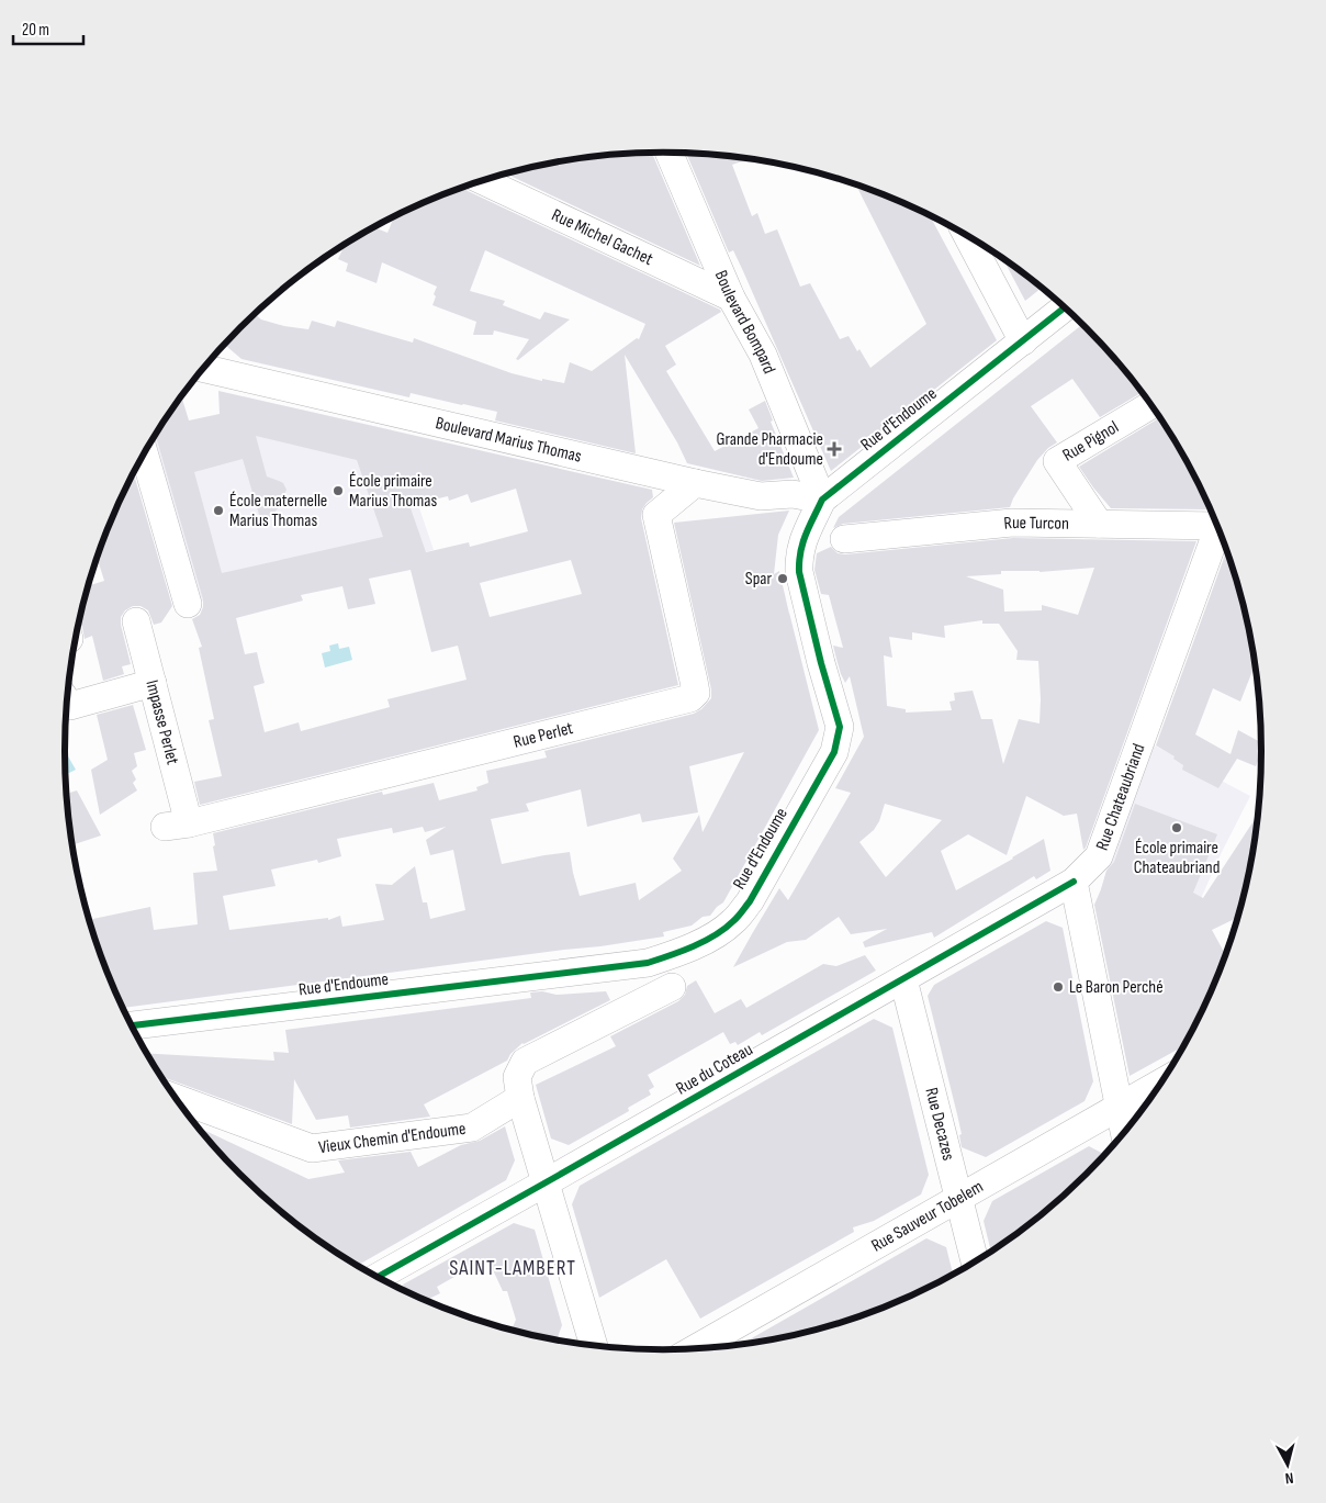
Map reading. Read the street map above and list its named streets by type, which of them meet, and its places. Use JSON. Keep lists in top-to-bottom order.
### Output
{
  "streets": {
    "street": [
      "Rue Michel Gachet",
      "Boulevard Bompard",
      "Rue d'Endoume",
      "Boulevard Marius Thomas",
      "Rue Pignol",
      "Rue Turcon",
      "Impasse Perlet",
      "Rue Perlet",
      "Rue Chateaubriand",
      "Rue du Coteau",
      "Rue Decazes",
      "Vieux Chemin d'Endoume",
      "Rue Sauveur Tobelem"
    ]
  },
  "crossings": [
    ["Rue Michel Gachet", "Boulevard Bompard"],
    ["Boulevard Bompard", "Rue d'Endoume"],
    ["Boulevard Bompard", "Boulevard Marius Thomas"],
    ["Rue d'Endoume", "Boulevard Marius Thomas"],
    ["Boulevard Marius Thomas", "Rue Perlet"],
    ["Rue Pignol", "Rue Turcon"],
    ["Impasse Perlet", "Rue Perlet"],
    ["Rue Chateaubriand", "Rue du Coteau"],
    ["Rue du Coteau", "Rue Decazes"],
    ["Rue Decazes", "Rue Sauveur Tobelem"]
  ],
  "districts": ["SAINT-LAMBERT"],
  "places": {
    "health": ["Grande Pharmacie d'Endoume"],
    "other": [
      "École primaire Marius Thomas",
      "École maternelle Marius Thomas",
      "Spar",
      "École primaire Chateaubriand",
      "Le Baron Perché"
    ]
  },
  "scale_bar": "20 m",
  "north": "bottom"
}
